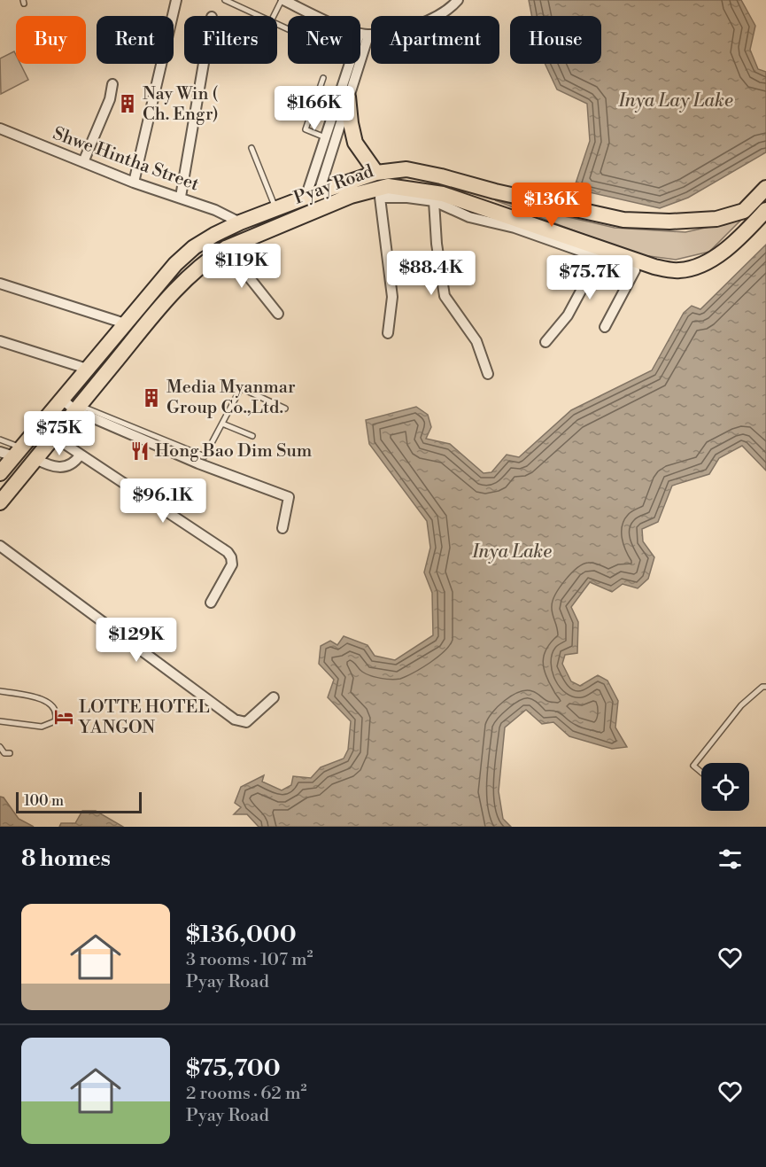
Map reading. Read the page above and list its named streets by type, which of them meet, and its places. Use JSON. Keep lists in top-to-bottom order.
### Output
{
  "streets": {
    "highway": ["Pyay Road"],
    "street": ["Shwe Hintha Street"]
  },
  "crossings": [
    ["Shwe Hintha Street", "Pyay Road"]
  ],
  "water": ["Inya Lay Lake", "Inya Lake"],
  "places": {
    "building": ["Nay Win ( Ch. Engr)", "Media Myanmar Group Co.,Ltd."],
    "restaurant": ["Hong Bao Dim Sum"],
    "hotel": ["LOTTE HOTEL YANGON"]
  },
  "scale_bar": "100 m",
  "page": {
    "chip": [
      "Buy",
      "Rent",
      "Filters",
      "New",
      "Apartment",
      "House"
    ],
    "price": [
      "$166K",
      "$136K",
      "$119K",
      "$88.4K",
      "$75.7K",
      "$75K",
      "$96.1K",
      "$129K"
    ],
    "scale": "100 m",
    "heading": "8 homes",
    "list": [
      {
        "name": "$136,000",
        "note": "3 rooms · 107 m² · Pyay Road"
      },
      {
        "name": "$75,700",
        "note": "2 rooms · 62 m² · Pyay Road"
      }
    ]
  }
}
